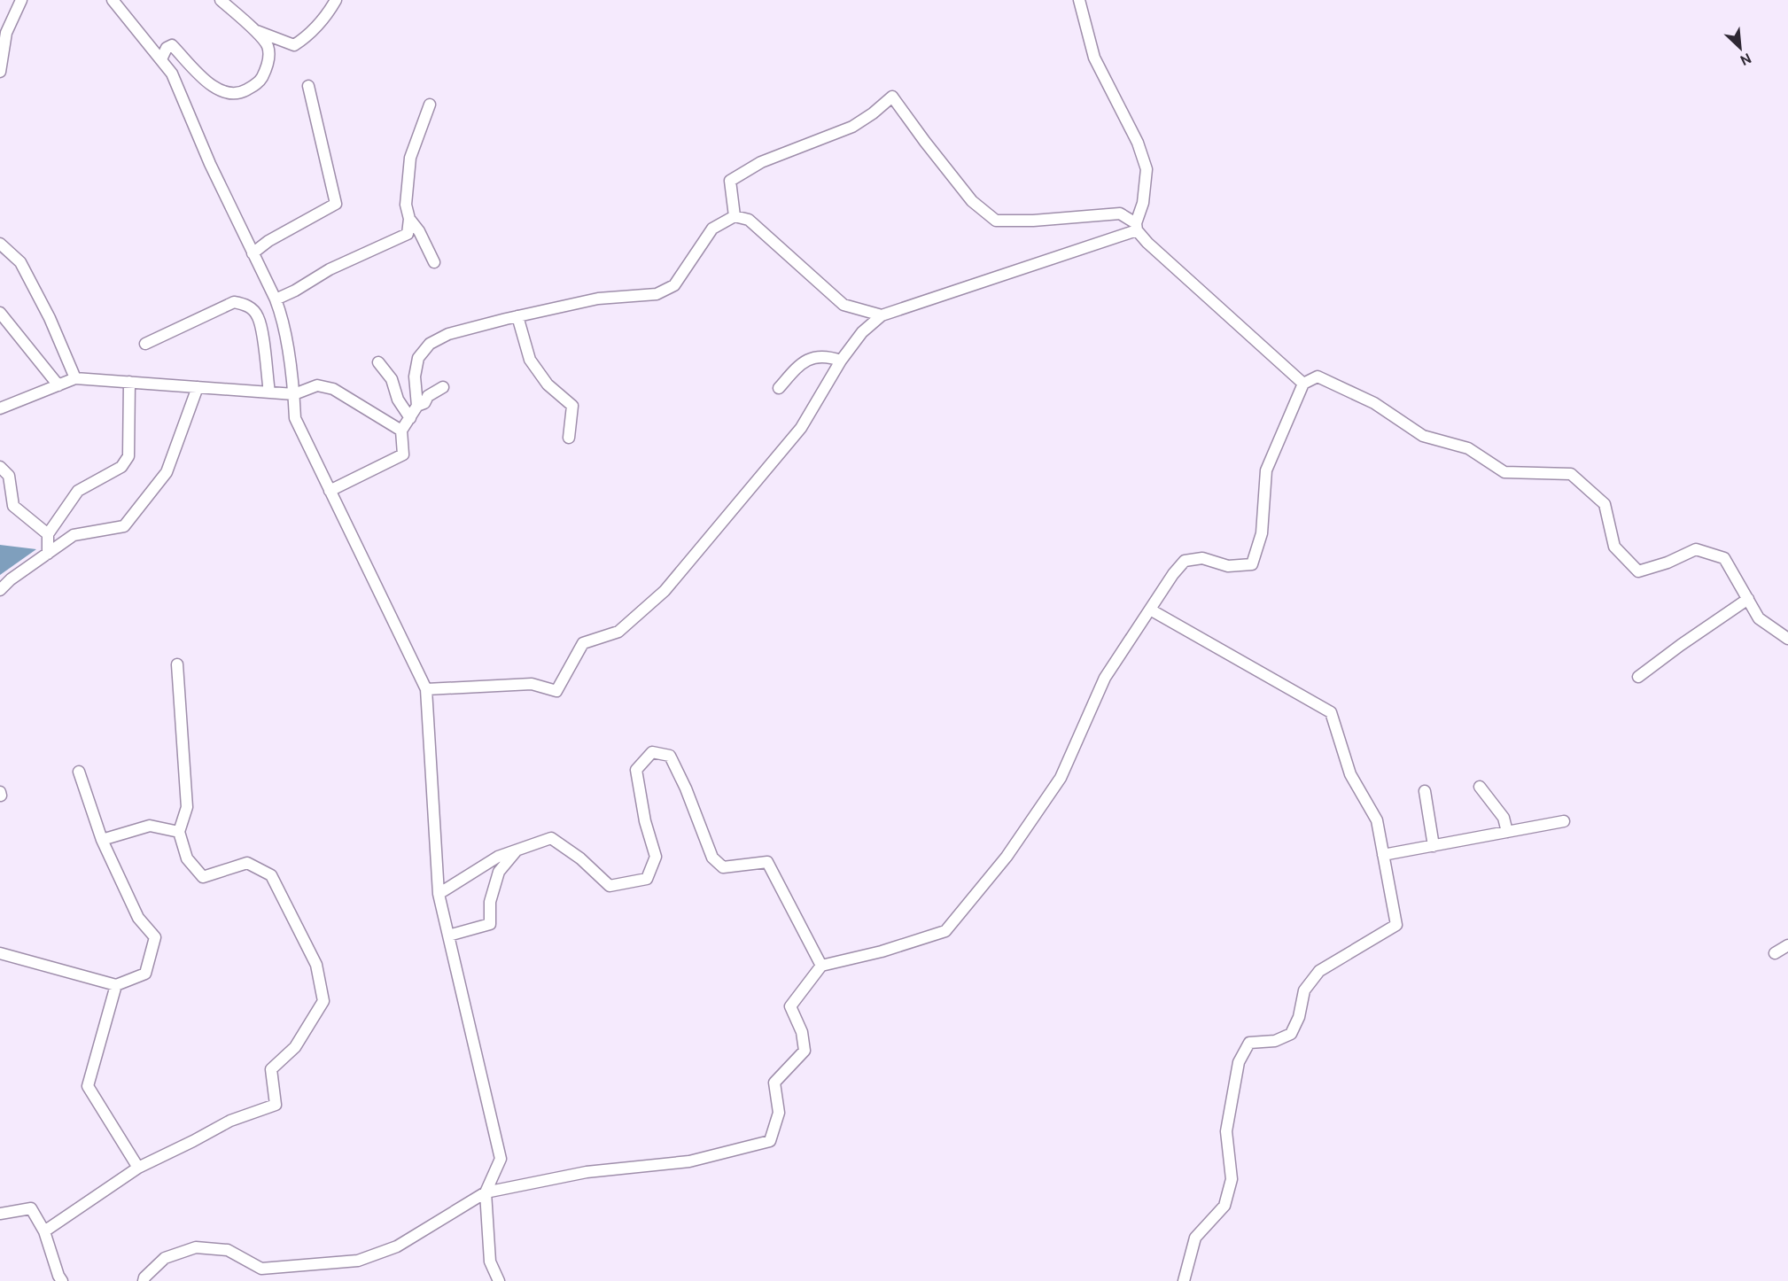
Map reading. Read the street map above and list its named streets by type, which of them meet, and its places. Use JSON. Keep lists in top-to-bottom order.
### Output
{
  "north": "bottom right"
}
